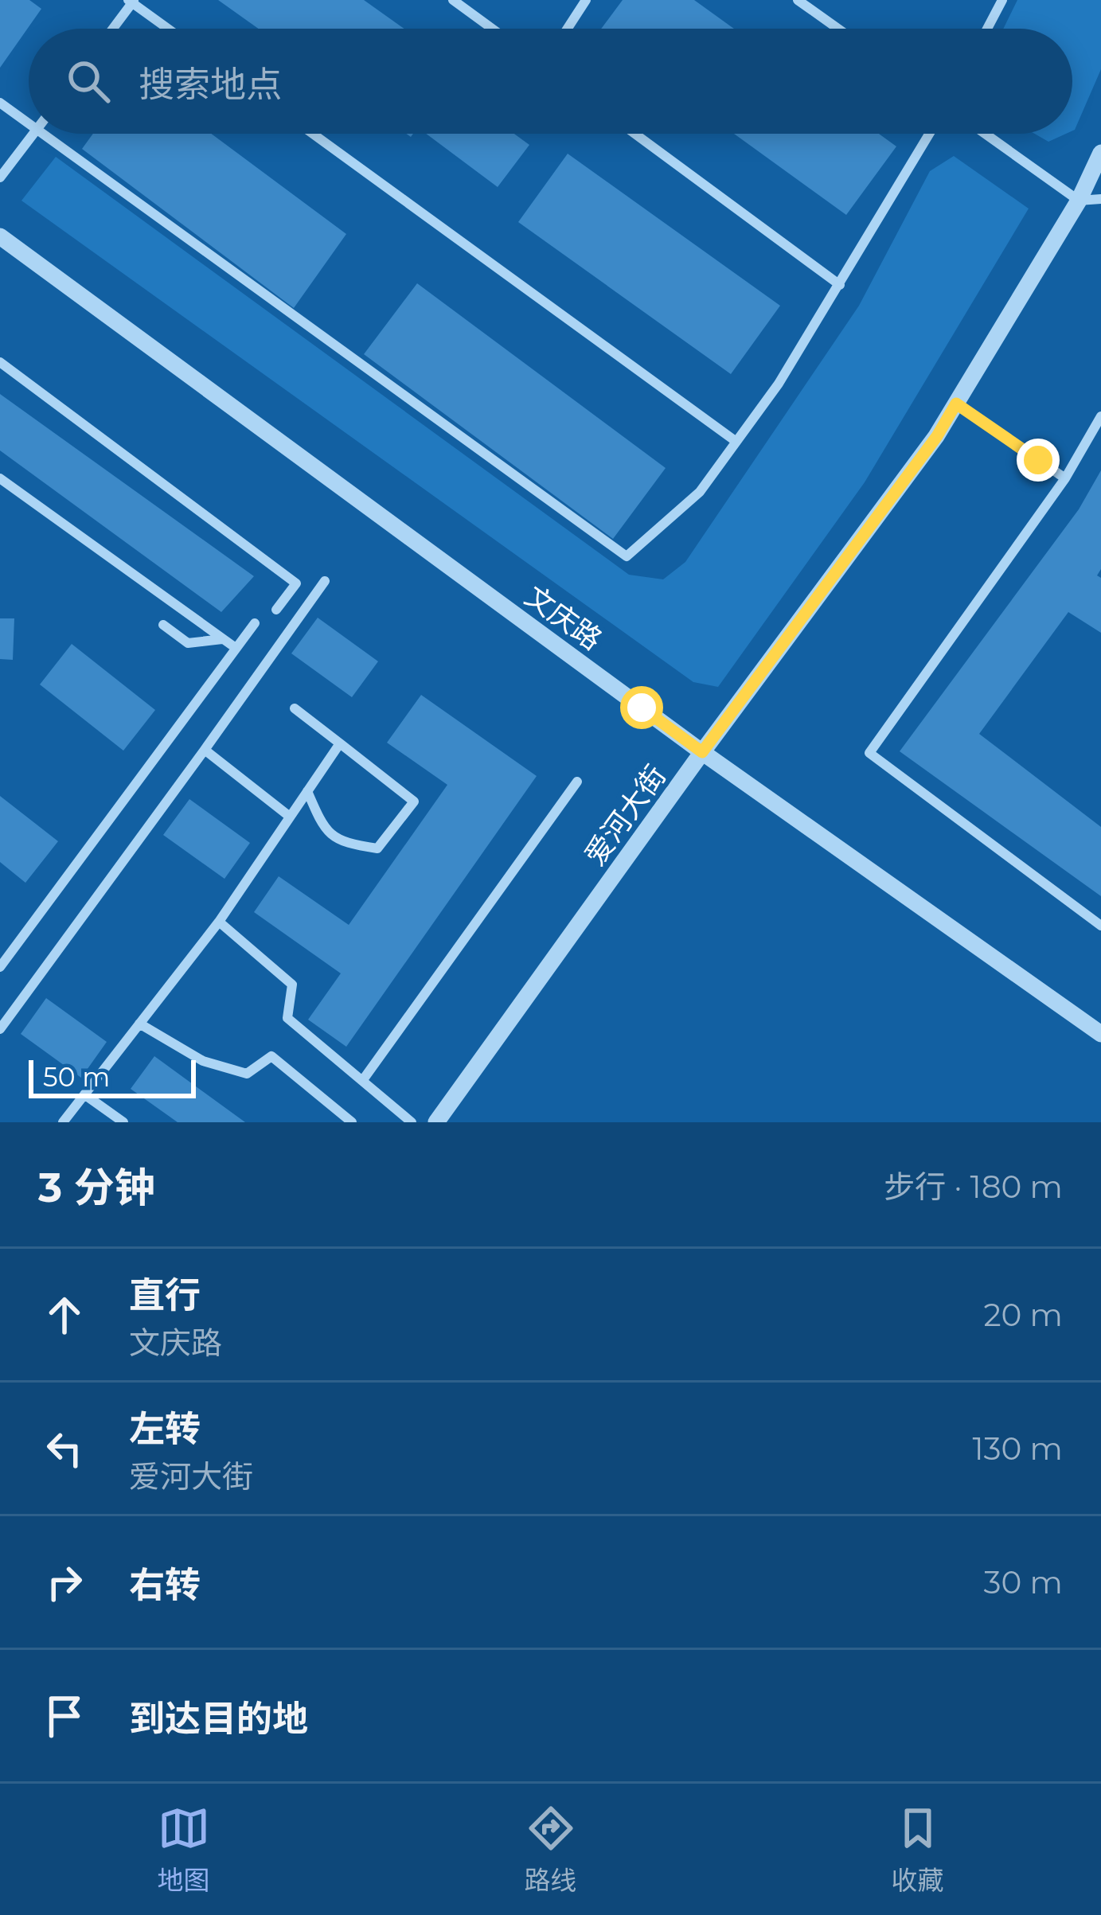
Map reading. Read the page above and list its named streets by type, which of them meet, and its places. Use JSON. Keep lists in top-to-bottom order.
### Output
{
  "streets": {
    "street": ["文庆路", "爱河大街"]
  },
  "crossings": [
    ["文庆路", "爱河大街"]
  ],
  "scale_bar": "50 m",
  "page": {
    "search": "搜索地点",
    "scale": "50 m",
    "heading": ["3 分钟", "步行 · 180 m"],
    "list": [
      ["直行", "文庆路", "20 m"],
      ["左转", "爱河大街", "130 m"],
      ["右转", "30 m"],
      "到达目的地"
    ],
    "nav": ["地图", "路线", "收藏"]
  }
}
